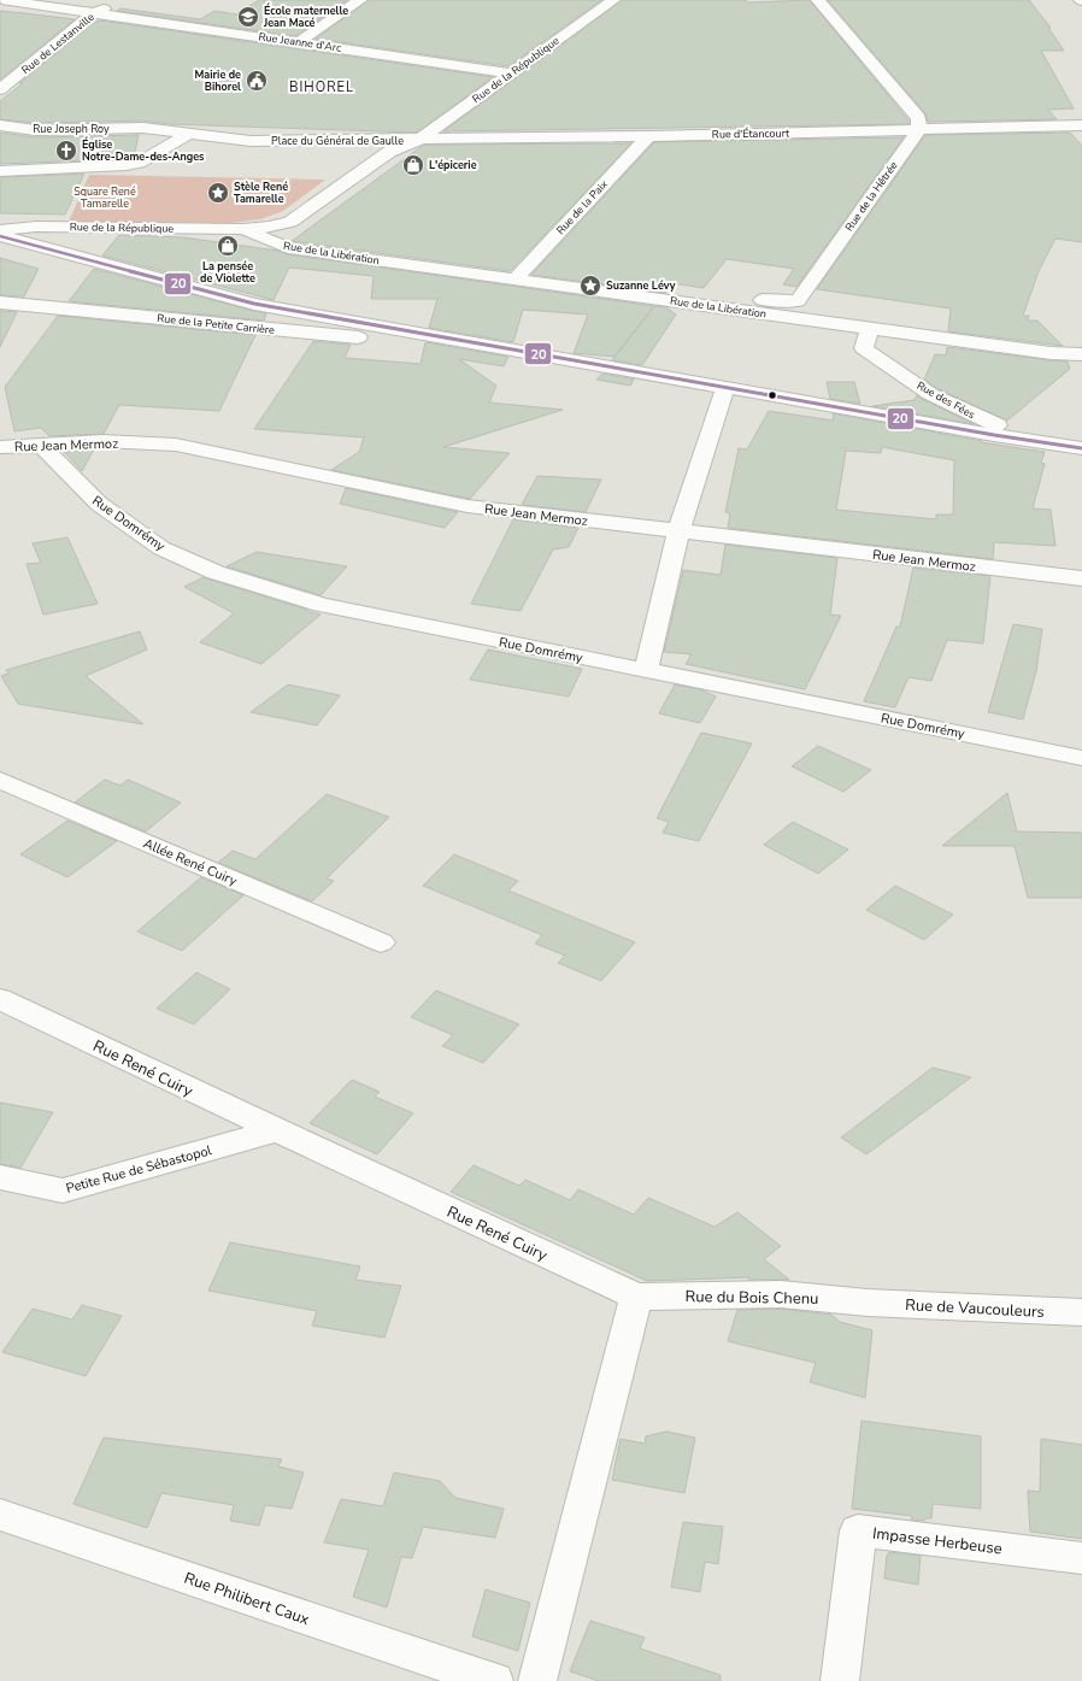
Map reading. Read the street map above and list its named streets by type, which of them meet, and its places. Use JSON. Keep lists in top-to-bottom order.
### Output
{
  "streets": {
    "street": [
      "Rue Jeanne d'Arc",
      "Rue de Lestanville",
      "Rue de la République",
      "Rue Joseph Roy",
      "Rue d'Étancourt",
      "Place du Général de Gaulle",
      "Rue de la Hêtrée",
      "Rue de la Paix",
      "Rue de la Libération",
      "Rue de la Petite Carrière",
      "Rue des Fées",
      "Rue Jean Mermoz",
      "Rue Domrémy",
      "Allée René Cuiry",
      "Rue René Cuiry",
      "Petite Rue de Sébastopol",
      "Rue du Bois Chenu",
      "Rue de Vaucouleurs",
      "Impasse Herbeuse",
      "Rue Philibert Caux"
    ]
  },
  "crossings": [
    ["Rue Jeanne d'Arc", "Rue de Lestanville"],
    ["Rue Jeanne d'Arc", "Rue de la République"],
    ["Rue de la République", "Rue d'Étancourt"],
    ["Rue de la République", "Place du Général de Gaulle"],
    ["Rue de la République", "Rue de la Libération"],
    ["Rue Joseph Roy", "Place du Général de Gaulle"],
    ["Rue d'Étancourt", "Place du Général de Gaulle"],
    ["Rue d'Étancourt", "Rue de la Hêtrée"],
    ["Rue d'Étancourt", "Rue de la Paix"],
    ["Place du Général de Gaulle", "Rue de la Libération"],
    ["Rue de la Hêtrée", "Rue de la Libération"],
    ["Rue de la Paix", "Rue de la Libération"],
    ["Rue de la Libération", "Rue des Fées"],
    ["Rue Jean Mermoz", "Rue Domrémy"],
    ["Rue René Cuiry", "Petite Rue de Sébastopol"],
    ["Rue René Cuiry", "Rue du Bois Chenu"],
    ["Rue du Bois Chenu", "Rue de Vaucouleurs"]
  ],
  "districts": ["BIHOREL"],
  "parks": ["Square René Tamarelle"],
  "places": {
    "school or university": ["École maternelle Jean Macé"],
    "public building": ["Mairie de Bihorel"],
    "church": ["Église Notre-Dame-des-Anges"],
    "shop": ["L'épicerie", "La pensée de Violette"],
    "place": ["Stèle René Tamarelle", "Suzanne Lévy"]
  },
  "lines": ["transit line 20"]
}
